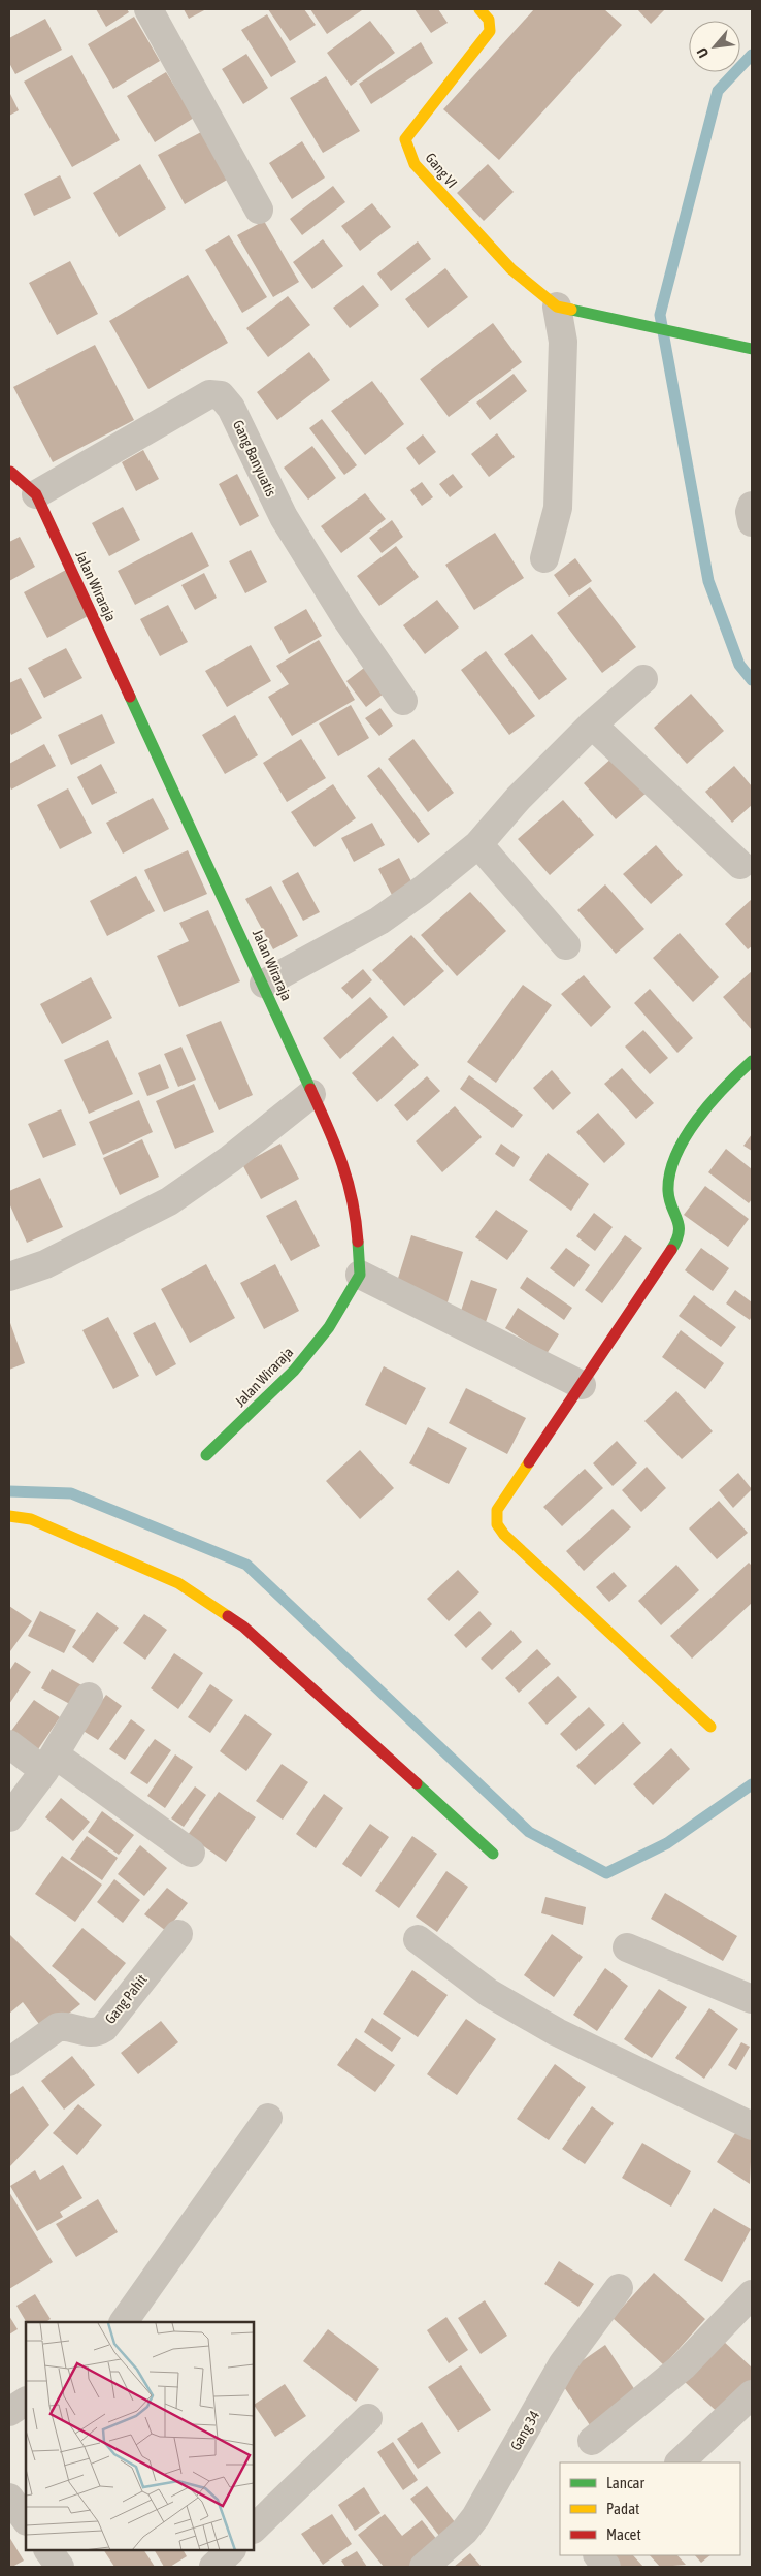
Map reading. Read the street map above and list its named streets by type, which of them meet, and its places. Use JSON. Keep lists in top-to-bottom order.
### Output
{
  "streets": {
    "street": [
      "Gang VI",
      "Gang Banyuatis",
      "Jalan Wiraraja",
      "Gang Pahit",
      "Gang 34"
    ]
  },
  "crossings": [
    ["Gang Banyuatis", "Jalan Wiraraja"]
  ],
  "legend": ["Lancar", "Padat", "Macet"],
  "north": "bottom left"
}
